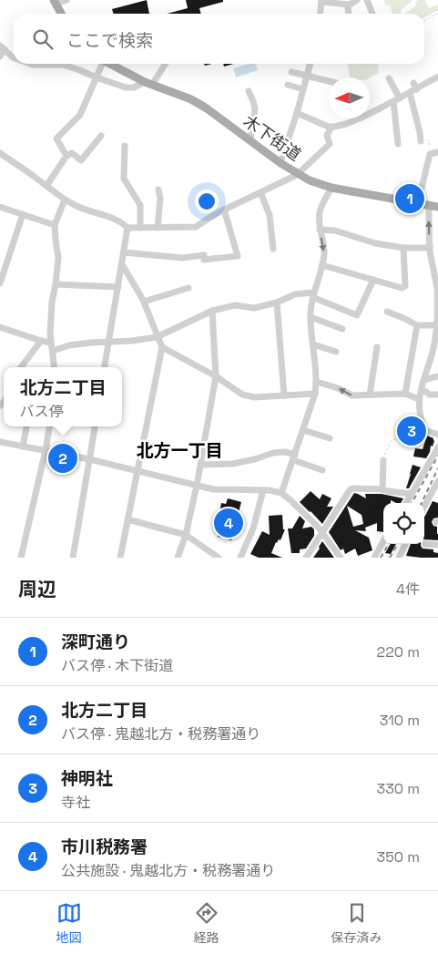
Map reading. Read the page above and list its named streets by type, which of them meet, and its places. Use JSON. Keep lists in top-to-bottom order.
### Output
{
  "streets": {
    "main road": ["木下街道"]
  },
  "districts": ["北方一丁目"],
  "north": "left",
  "page": {
    "search": "ここで検索",
    "pins": [
      "1",
      "3",
      "2",
      "4"
    ],
    "popup": ["北方二丁目", "バス停"],
    "heading": ["周辺", "4件"],
    "list": [
      {
        "mark": "1",
        "name": "深町通り",
        "note": "バス停 · 木下街道",
        "value": "220 m"
      },
      {
        "mark": "2",
        "name": "北方二丁目",
        "note": "バス停 · 鬼越北方・税務署通り",
        "value": "310 m"
      },
      {
        "mark": "3",
        "name": "神明社",
        "note": "寺社",
        "value": "330 m"
      },
      {
        "mark": "4",
        "name": "市川税務署",
        "note": "公共施設 · 鬼越北方・税務署通り",
        "value": "350 m"
      }
    ],
    "nav": ["地図", "経路", "保存済み"]
  }
}
